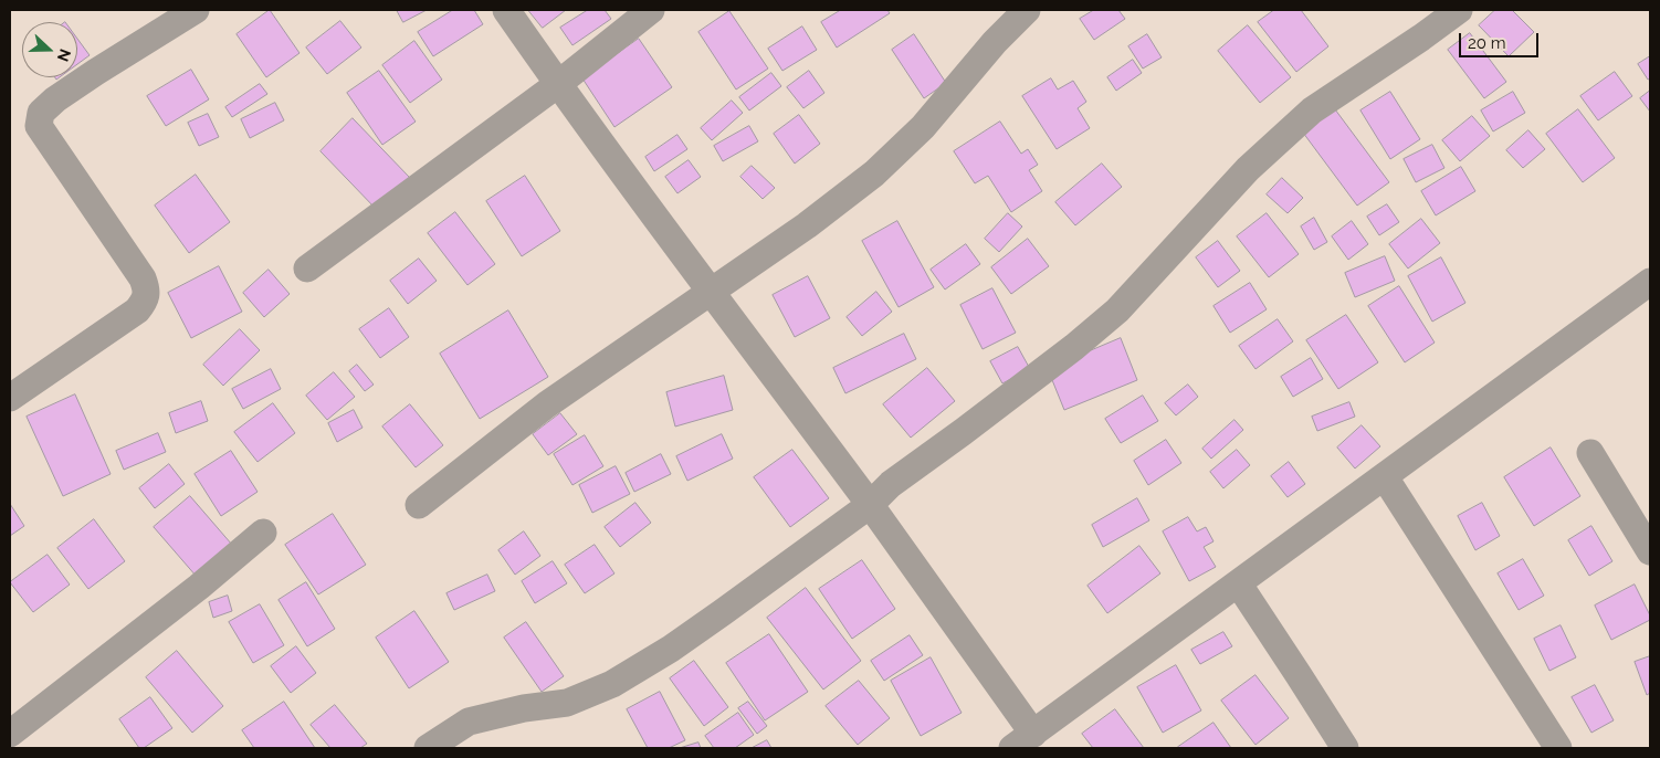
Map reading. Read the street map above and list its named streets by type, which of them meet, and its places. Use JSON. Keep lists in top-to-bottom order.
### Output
{
  "scale_bar": "20 m",
  "north": "right"
}
